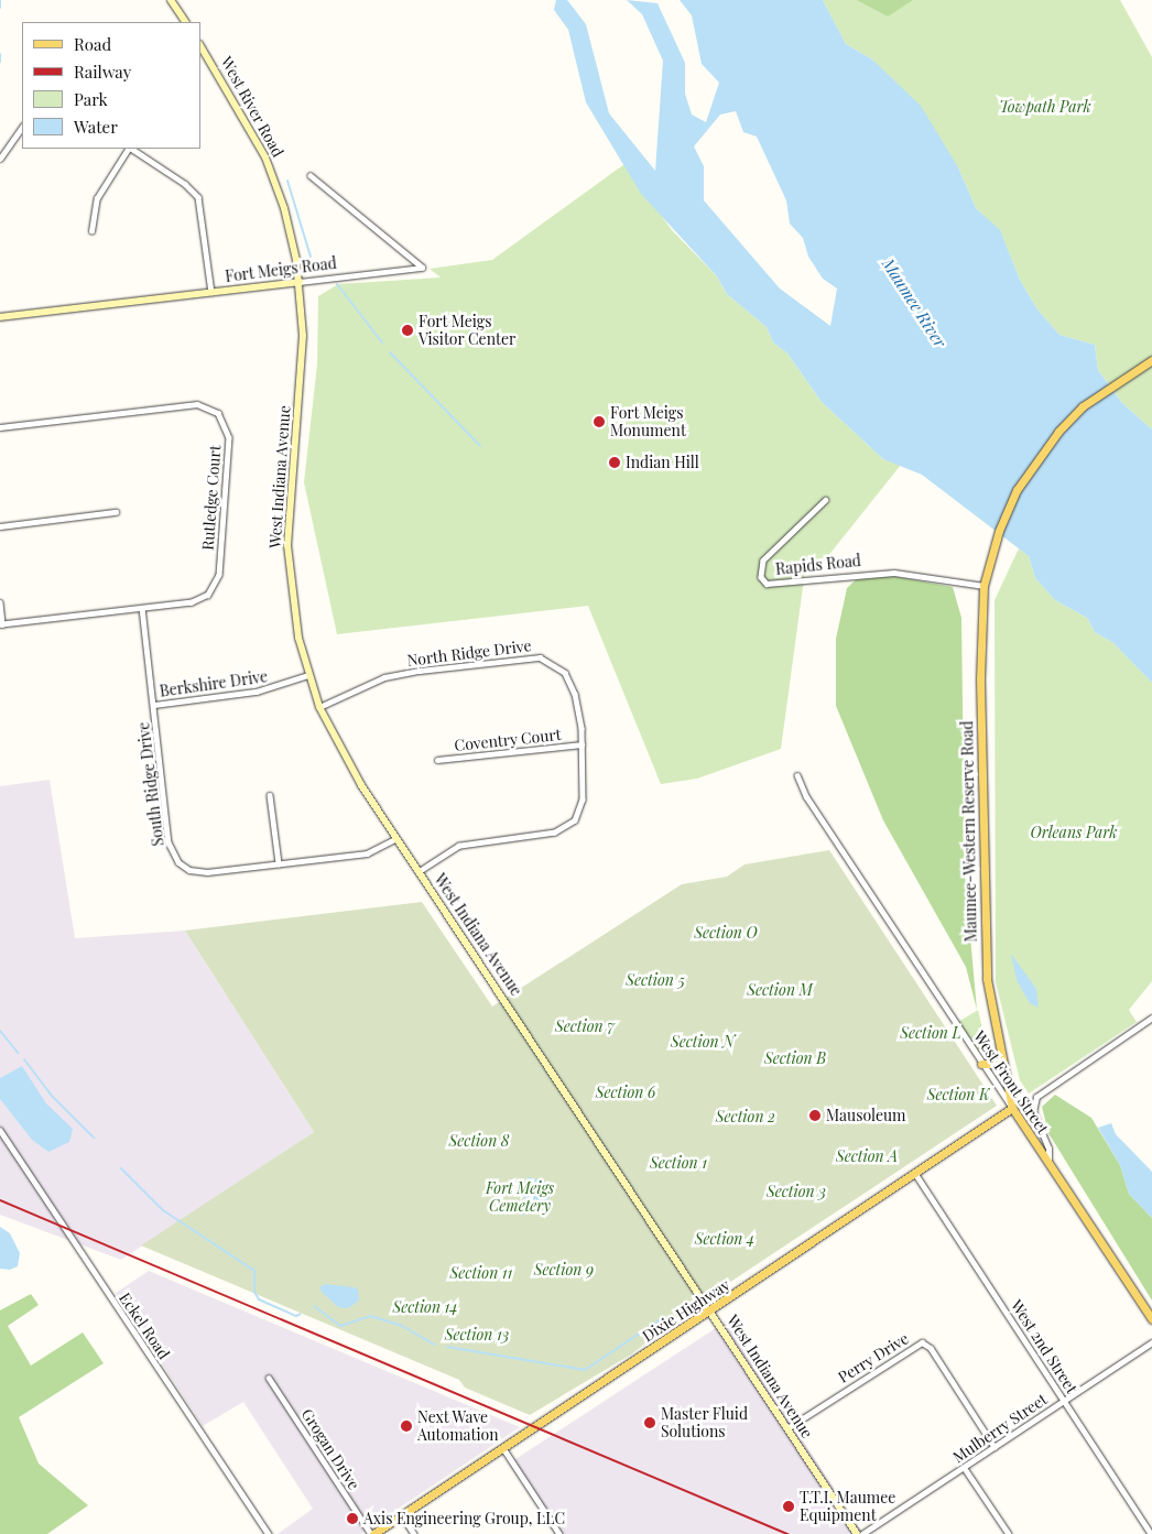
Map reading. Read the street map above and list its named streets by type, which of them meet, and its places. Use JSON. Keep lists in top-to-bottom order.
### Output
{
  "streets": {
    "main road": [
      "West River Road",
      "Fort Meigs Road",
      "West Indiana Avenue",
      "Maumee-Western Reserve Road",
      "West Front Street",
      "Dixie Highway"
    ],
    "street": [
      "Rutledge Court",
      "Rapids Road",
      "North Ridge Drive",
      "Berkshire Drive",
      "Coventry Court",
      "South Ridge Drive",
      "Eckel Road",
      "West 2nd Street",
      "Perry Drive",
      "Mulberry Street",
      "Grogan Drive"
    ]
  },
  "crossings": [
    ["West River Road", "Fort Meigs Road"],
    ["West River Road", "West Indiana Avenue"],
    ["Fort Meigs Road", "West Indiana Avenue"],
    ["West Indiana Avenue", "North Ridge Drive"],
    ["West Indiana Avenue", "Berkshire Drive"],
    ["West Indiana Avenue", "South Ridge Drive"],
    ["West Indiana Avenue", "Dixie Highway"],
    ["West Indiana Avenue", "Perry Drive"],
    ["Rutledge Court", "South Ridge Drive"],
    ["Rapids Road", "Maumee-Western Reserve Road"],
    ["North Ridge Drive", "Coventry Court"],
    ["Berkshire Drive", "South Ridge Drive"],
    ["Maumee-Western Reserve Road", "West Front Street"],
    ["Maumee-Western Reserve Road", "Dixie Highway"],
    ["West Front Street", "Dixie Highway"],
    ["Dixie Highway", "West 2nd Street"],
    ["Dixie Highway", "Grogan Drive"],
    ["West 2nd Street", "Mulberry Street"],
    ["Perry Drive", "Mulberry Street"]
  ],
  "water": ["Maumee River"],
  "parks": [
    "Towpath Park",
    "Orleans Park",
    "Section O",
    "Section 5",
    "Section M",
    "Section 7",
    "Section L",
    "Section N",
    "Section B",
    "Section 6",
    "Section K",
    "Section 2",
    "Section 8",
    "Section A",
    "Section 1",
    "Fort Meigs Cemetery",
    "Section 3",
    "Section 4",
    "Section 9",
    "Section 11",
    "Section 14",
    "Section 13"
  ],
  "places": [
    "Fort Meigs Visitor Center",
    "Fort Meigs Monument",
    "Indian Hill",
    "Mausoleum",
    "Master Fluid Solutions",
    "Next Wave Automation",
    "T.T.I. Maumee Equipment",
    "Axis Engineering Group, LLC"
  ],
  "legend": [
    "Road",
    "Railway",
    "Park",
    "Water"
  ]
}
